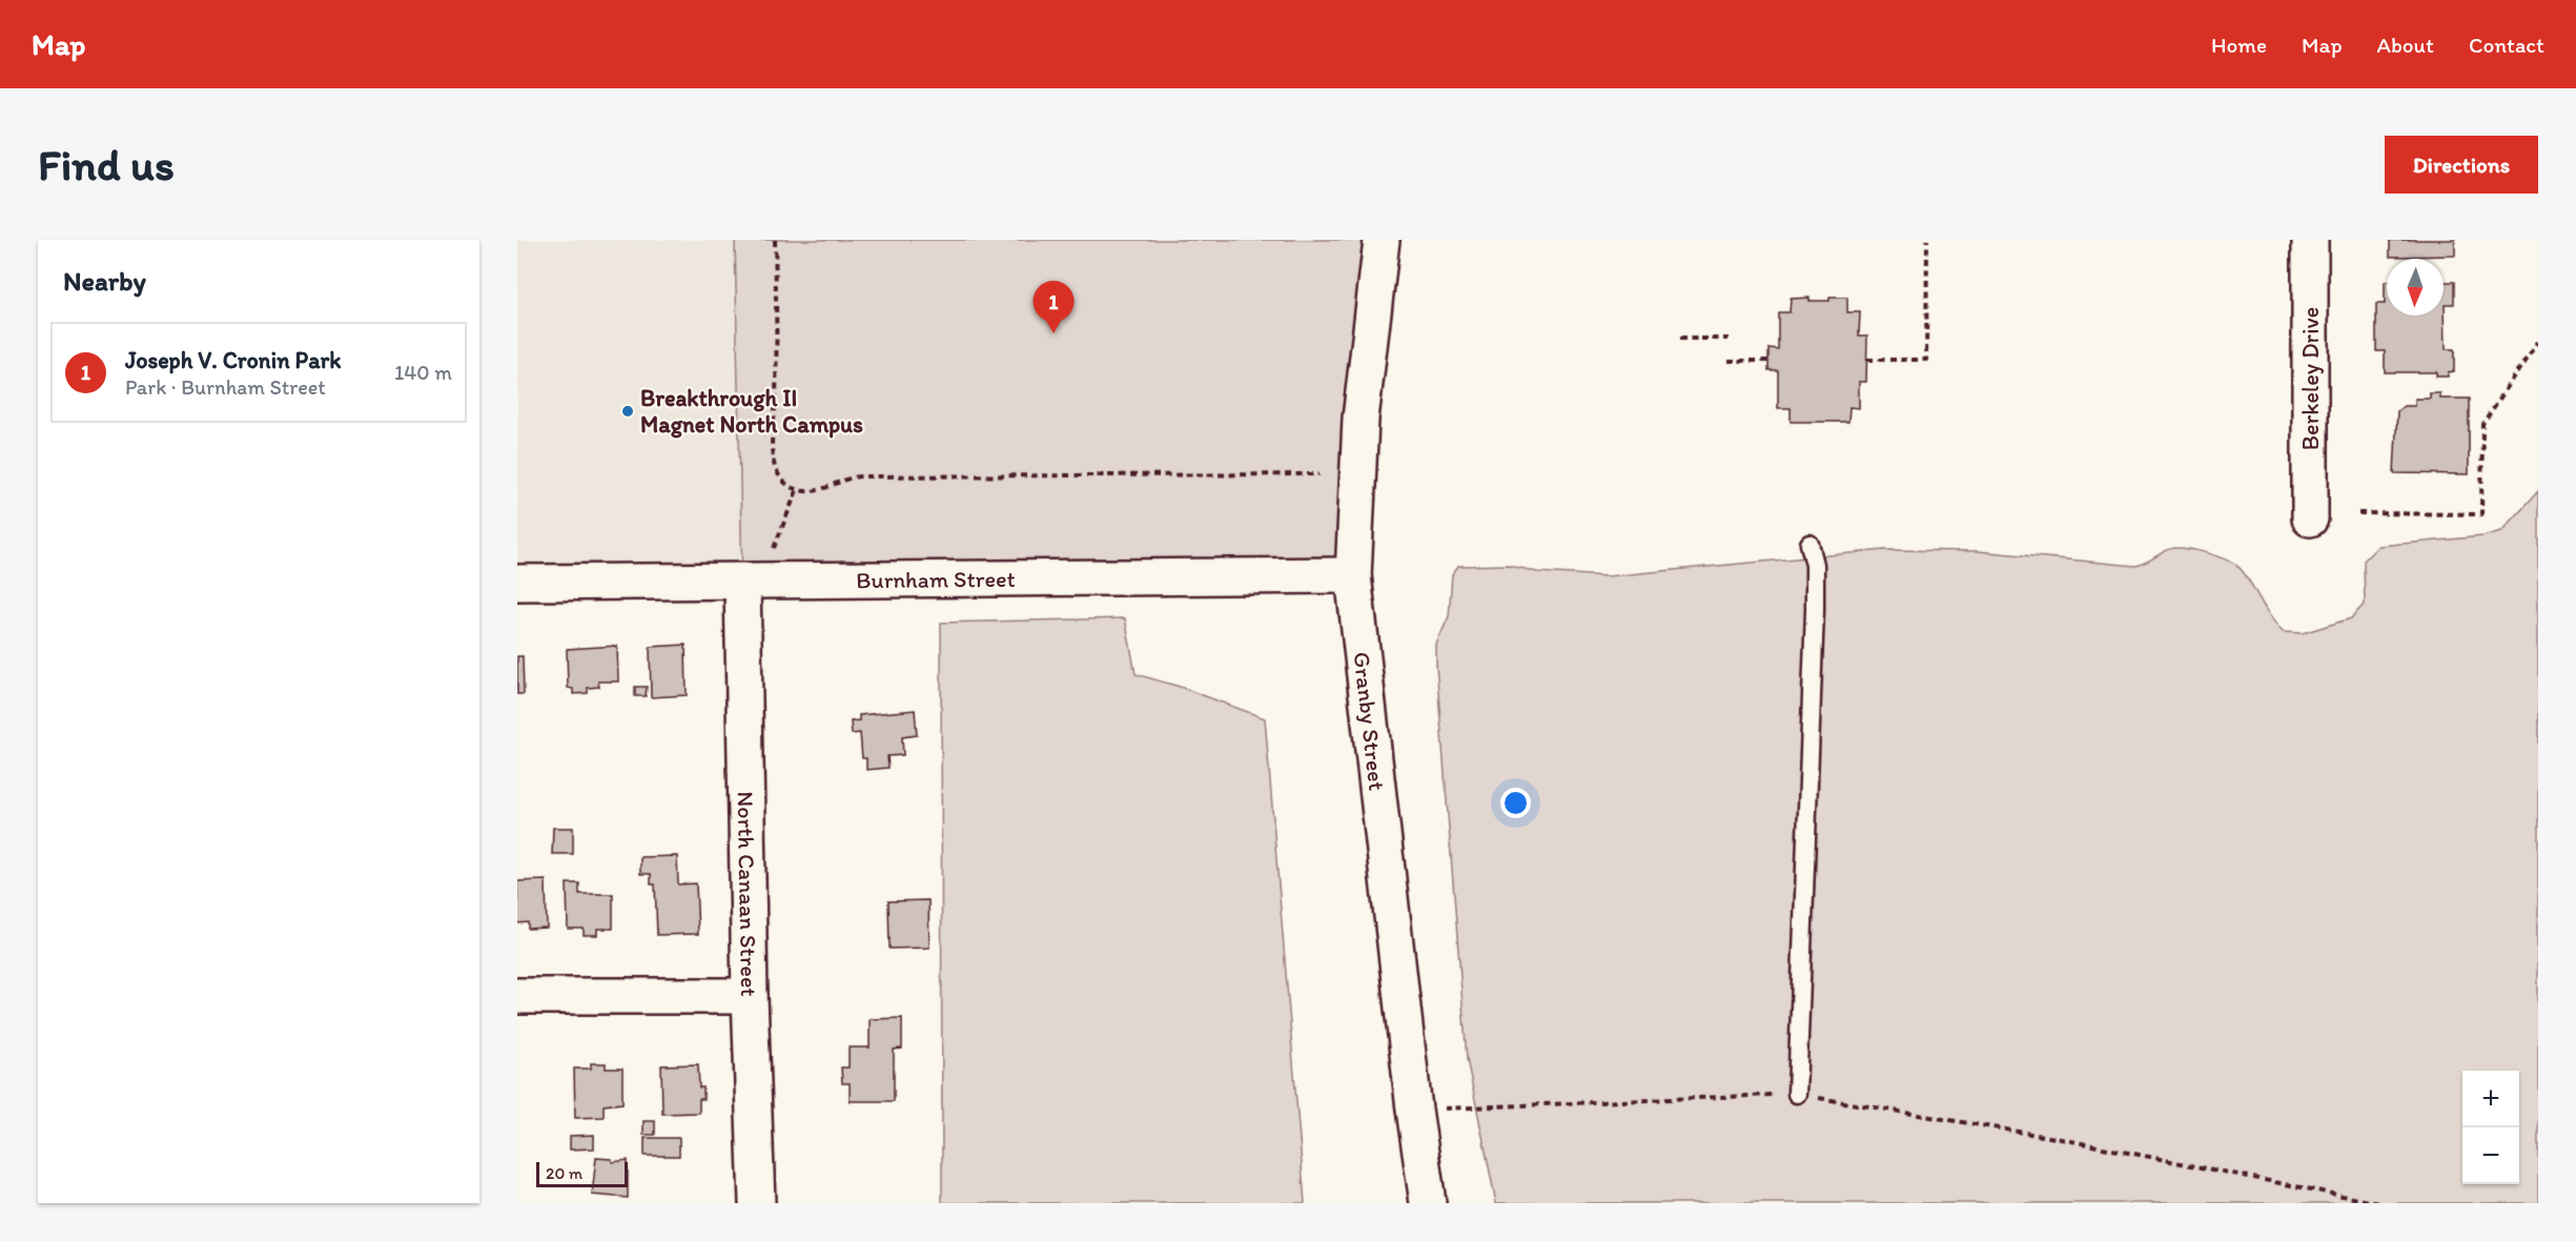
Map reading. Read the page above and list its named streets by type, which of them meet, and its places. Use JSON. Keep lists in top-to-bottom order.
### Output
{
  "streets": {
    "street": [
      "Berkeley Drive",
      "Burnham Street",
      "Granby Street",
      "North Canaan Street"
    ]
  },
  "crossings": [
    ["Burnham Street", "Granby Street"],
    ["Burnham Street", "North Canaan Street"]
  ],
  "places": ["Breakthrough II Magnet North Campus"],
  "scale_bar": "20 m",
  "north": "bottom",
  "page": {
    "header": "Map",
    "nav": [
      "Home",
      "Map",
      "About",
      "Contact"
    ],
    "buttons": "Directions",
    "title": "Find us",
    "heading": "Nearby",
    "pins": "1",
    "list": [
      {
        "mark": "1",
        "name": "Joseph V. Cronin Park",
        "note": "Park · Burnham Street",
        "value": "140 m"
      }
    ],
    "map_buttons": ["+", "−"],
    "scale": "20 m"
  }
}
